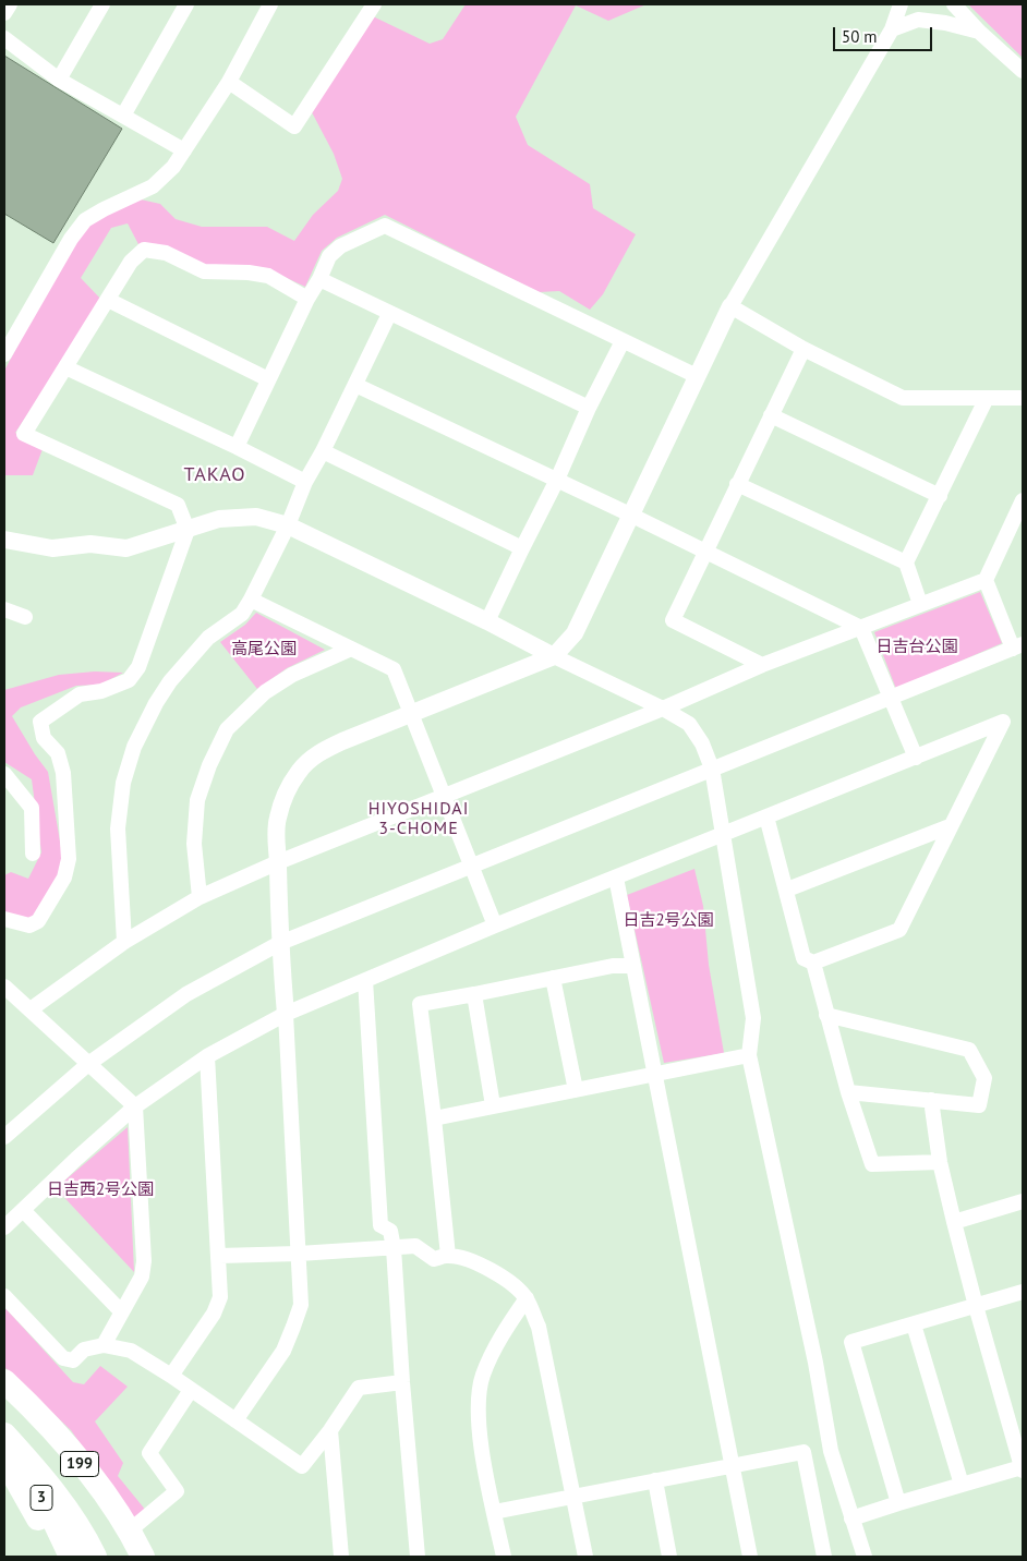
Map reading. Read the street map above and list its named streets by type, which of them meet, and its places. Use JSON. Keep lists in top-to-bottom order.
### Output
{
  "streets": {
    "highway": ["199", "3"]
  },
  "districts": ["TAKAO", "HIYOSHIDAI 3-CHOME"],
  "parks": [
    "日吉台公園",
    "高尾公園",
    "日吉2号公園",
    "日吉西2号公園"
  ],
  "scale_bar": "50 m"
}
